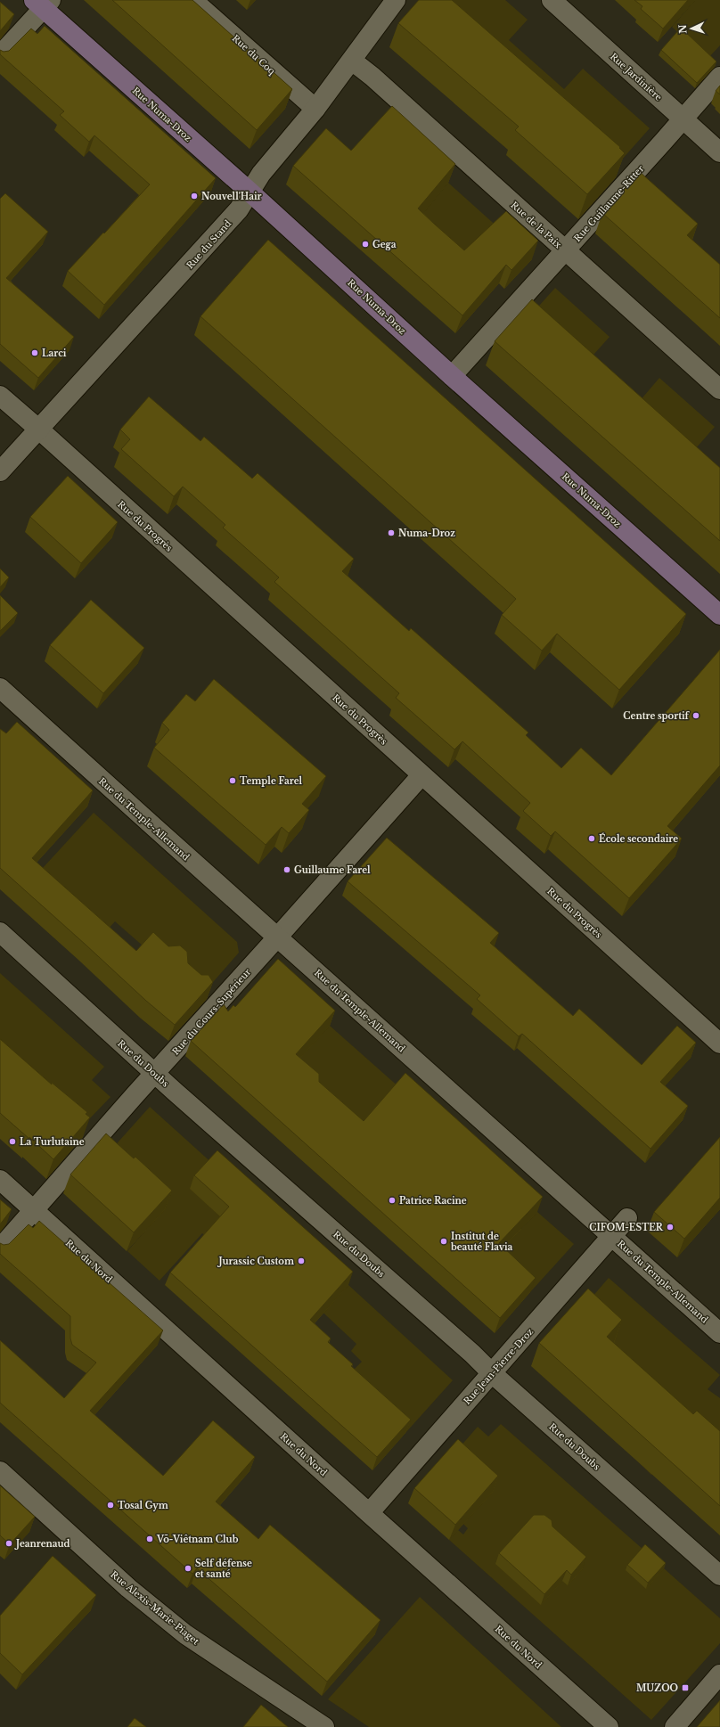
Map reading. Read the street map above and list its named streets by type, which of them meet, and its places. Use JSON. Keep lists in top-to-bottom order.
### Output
{
  "streets": {
    "main road": ["Rue Numa-Droz"],
    "street": [
      "Rue du Coq",
      "Rue Jardinière",
      "Rue Guillaume-Ritter",
      "Rue de la Paix",
      "Rue du Stand",
      "Rue du Progrès",
      "Rue du Temple-Allemand",
      "Rue du Cours-Supérieur",
      "Rue du Doubs",
      "Rue du Nord",
      "Rue Jean-Pierre-Droz",
      "Rue Alexis-Marie-Piaget"
    ]
  },
  "crossings": [
    ["Rue du Coq", "Rue du Stand"],
    ["Rue Jardinière", "Rue Guillaume-Ritter"],
    ["Rue Numa-Droz", "Rue Guillaume-Ritter"],
    ["Rue Numa-Droz", "Rue du Stand"],
    ["Rue Guillaume-Ritter", "Rue de la Paix"],
    ["Rue de la Paix", "Rue du Stand"],
    ["Rue du Stand", "Rue du Progrès"],
    ["Rue du Progrès", "Rue du Cours-Supérieur"],
    ["Rue du Temple-Allemand", "Rue du Cours-Supérieur"],
    ["Rue du Temple-Allemand", "Rue Jean-Pierre-Droz"],
    ["Rue du Cours-Supérieur", "Rue du Doubs"],
    ["Rue du Cours-Supérieur", "Rue du Nord"],
    ["Rue du Doubs", "Rue Jean-Pierre-Droz"],
    ["Rue du Nord", "Rue Jean-Pierre-Droz"]
  ],
  "places": {
    "other": [
      "Nouvell'Hair",
      "Gega",
      "Larci",
      "Numa-Droz",
      "Centre sportif",
      "Temple Farel",
      "École secondaire",
      "Guillaume Farel",
      "La Turlutaine",
      "Patrice Racine",
      "CIFOM-ESTER",
      "Institut de beauté Flavia",
      "Jurassic Custom",
      "Tosal Gym",
      "Võ-Viêtnam Club",
      "Jeanrenaud",
      "Self défense et santé"
    ],
    "transit": ["MUZOO"]
  },
  "north": "left"
}
